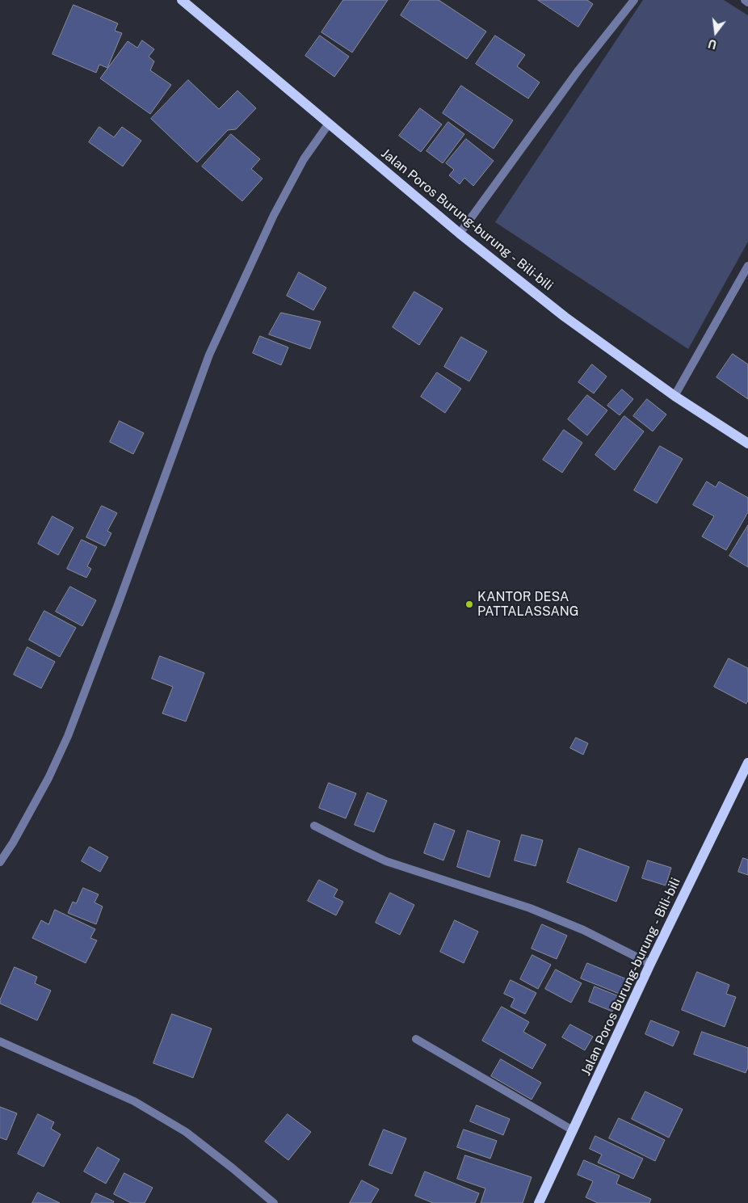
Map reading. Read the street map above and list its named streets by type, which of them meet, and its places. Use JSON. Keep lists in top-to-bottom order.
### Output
{
  "streets": {
    "main road": ["Jalan Poros Burung-burung - Bili-bili"]
  },
  "places": ["KANTOR DESA PATTALASSANG"],
  "north": "bottom"
}
